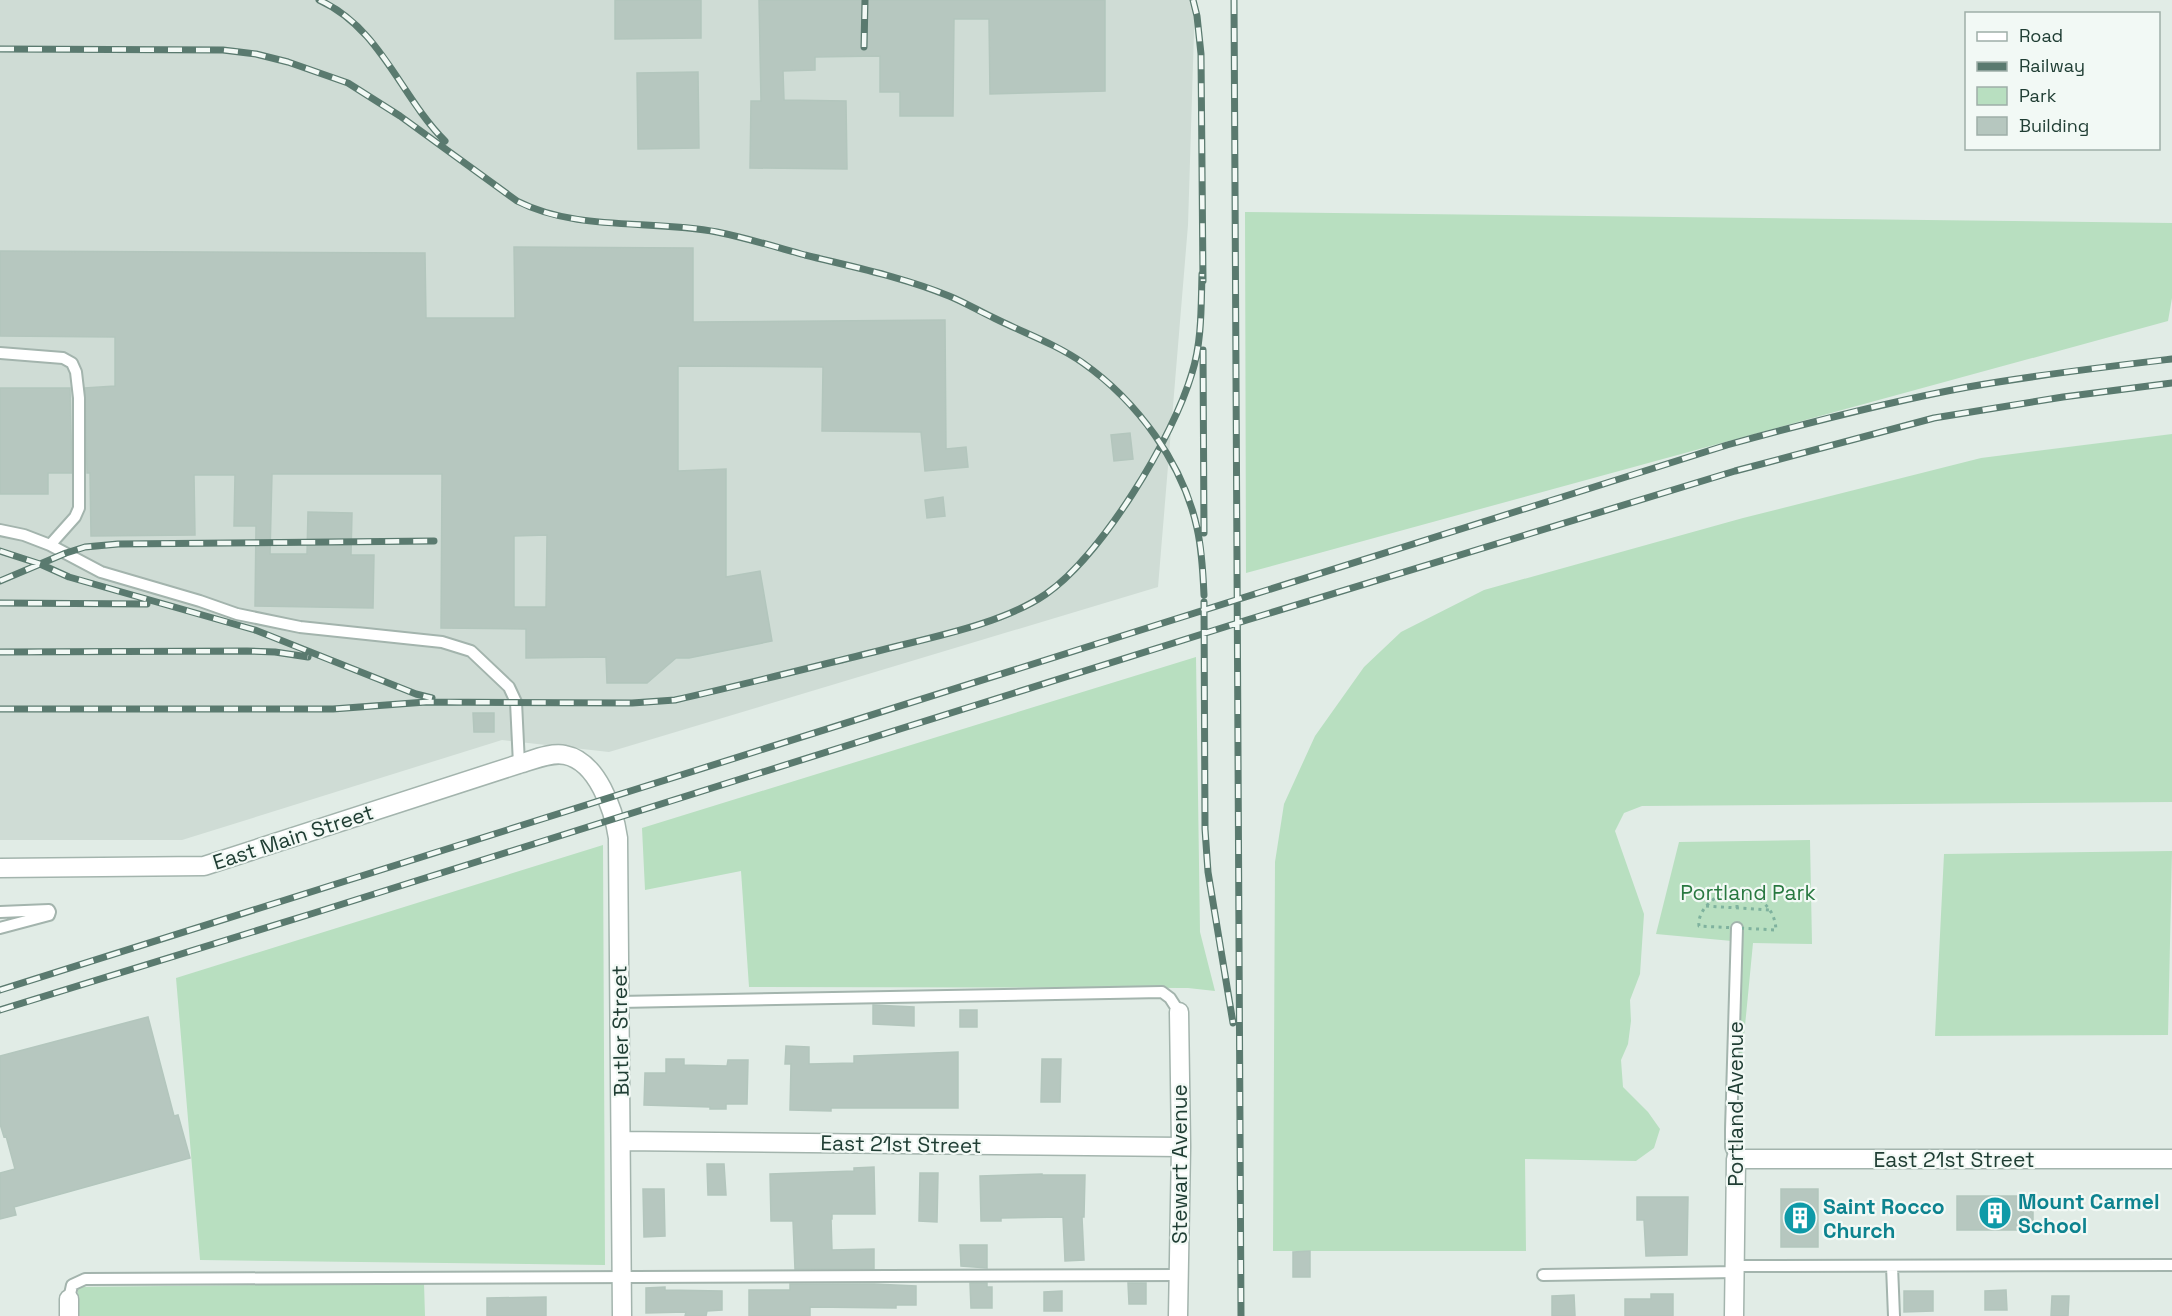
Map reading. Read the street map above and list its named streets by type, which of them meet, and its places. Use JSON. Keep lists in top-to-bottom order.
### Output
{
  "streets": {
    "street": [
      "East Main Street",
      "Butler Street",
      "Portland Avenue",
      "East 21st Street",
      "Stewart Avenue"
    ]
  },
  "crossings": [
    ["East Main Street", "Butler Street"],
    ["Butler Street", "East 21st Street"],
    ["Portland Avenue", "East 21st Street"],
    ["East 21st Street", "Stewart Avenue"]
  ],
  "parks": ["Portland Park"],
  "places": {
    "building": ["Mount Carmel School", "Saint Rocco Church"]
  },
  "legend": [
    "Road",
    "Railway",
    "Park",
    "Building"
  ]
}
